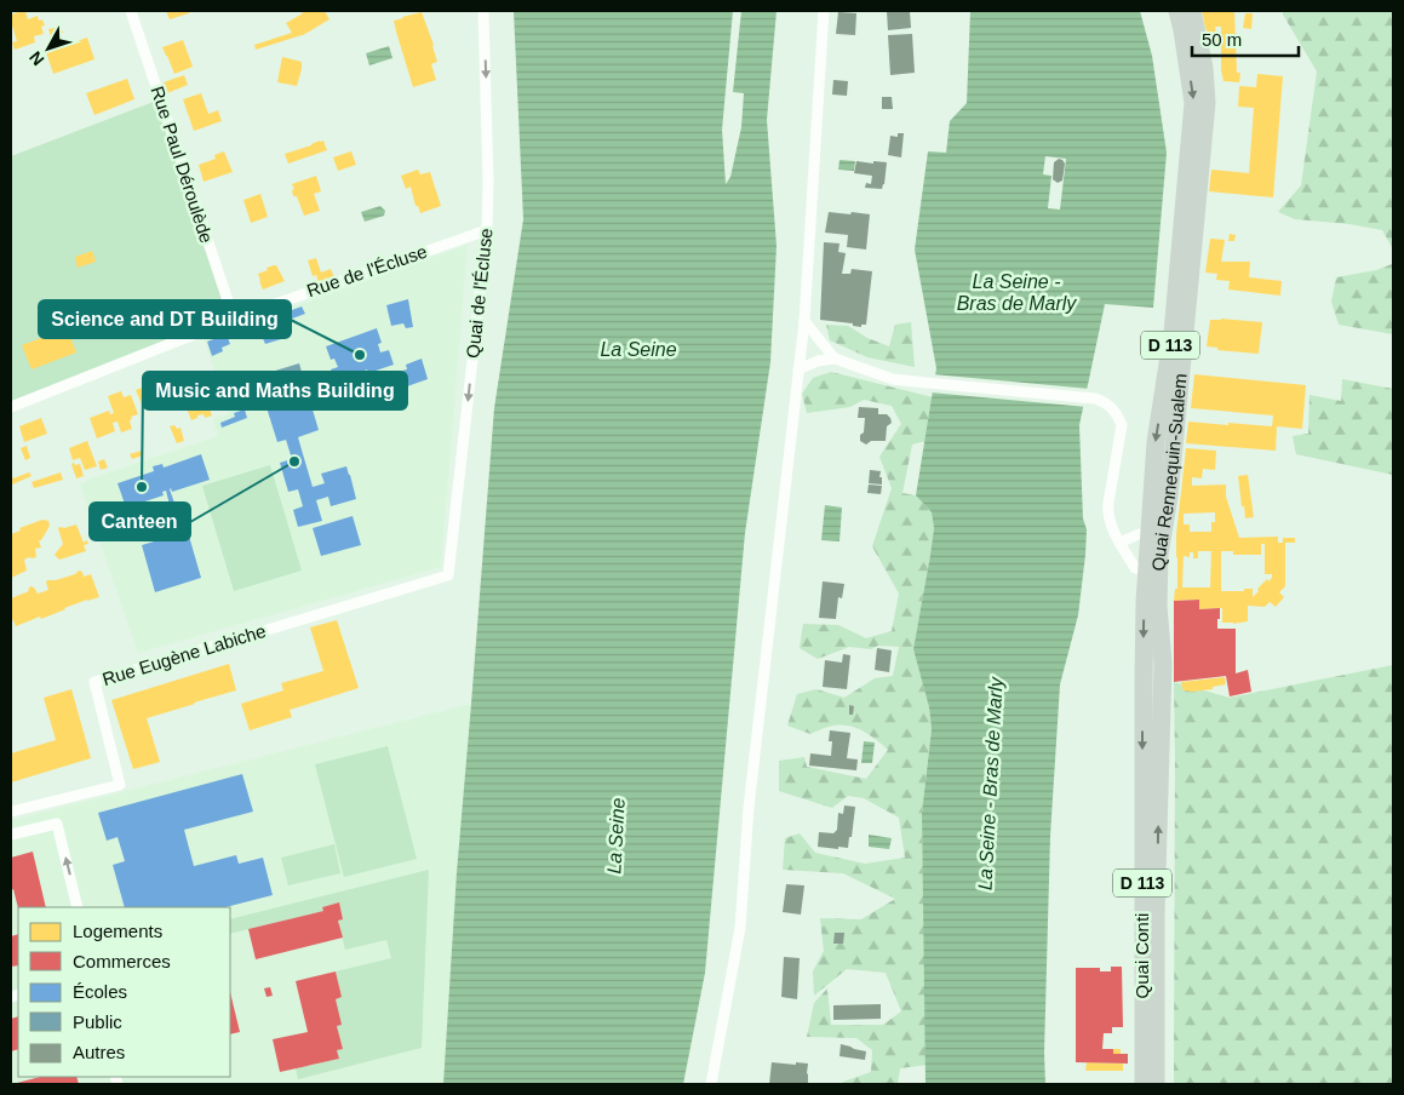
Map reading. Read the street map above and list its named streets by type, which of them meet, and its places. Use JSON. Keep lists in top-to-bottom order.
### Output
{
  "streets": {
    "main road": ["D 113", "Quai Rennequin-Sualem", "Quai Conti"],
    "street": [
      "Rue Paul Déroulède",
      "Rue de l'Écluse",
      "Quai de l'Écluse",
      "Rue Eugène Labiche"
    ]
  },
  "crossings": [
    ["Rue Paul Déroulède", "Rue de l'Écluse"],
    ["Rue de l'Écluse", "Quai de l'Écluse"],
    ["Quai de l'Écluse", "Rue Eugène Labiche"],
    ["Quai Rennequin-Sualem", "Quai Conti"]
  ],
  "one_way": ["Quai de l'Écluse"],
  "water": ["La Seine - Bras de Marly", "La Seine"],
  "places": ["Science and DT Building", "Canteen", "Music and Maths Building"],
  "legend": [
    "Logements",
    "Commerces",
    "Écoles",
    "Public",
    "Autres"
  ],
  "scale_bar": "50 m",
  "north": "bottom left"
}
